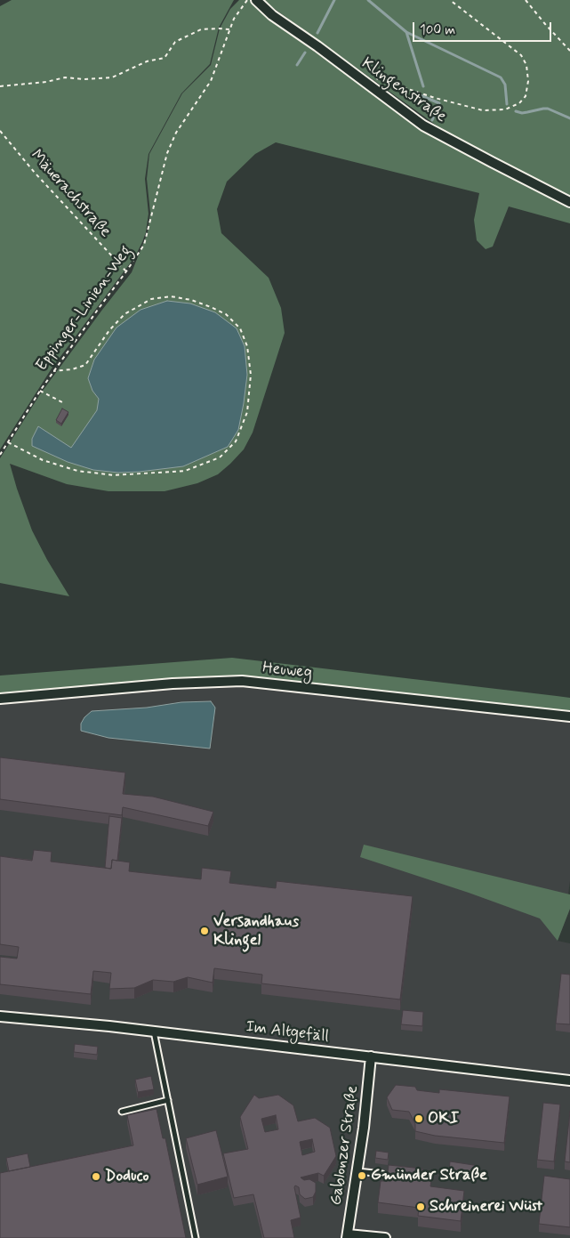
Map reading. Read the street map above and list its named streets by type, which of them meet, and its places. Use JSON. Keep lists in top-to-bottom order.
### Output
{
  "streets": {
    "street": [
      "Klingenstraße",
      "Heuweg",
      "Im Altgefäll",
      "Gablonzer Straße"
    ],
    "path": ["Mäuerachstraße", "Eppinger-Linien-Weg"]
  },
  "crossings": [
    ["Mäuerachstraße", "Eppinger-Linien-Weg"],
    ["Im Altgefäll", "Gablonzer Straße"]
  ],
  "places": [
    "Versandhaus Klingel",
    "OKI",
    "Gmünder Straße",
    "Doduco",
    "Schreinerei Wüst"
  ],
  "scale_bar": "100 m"
}
